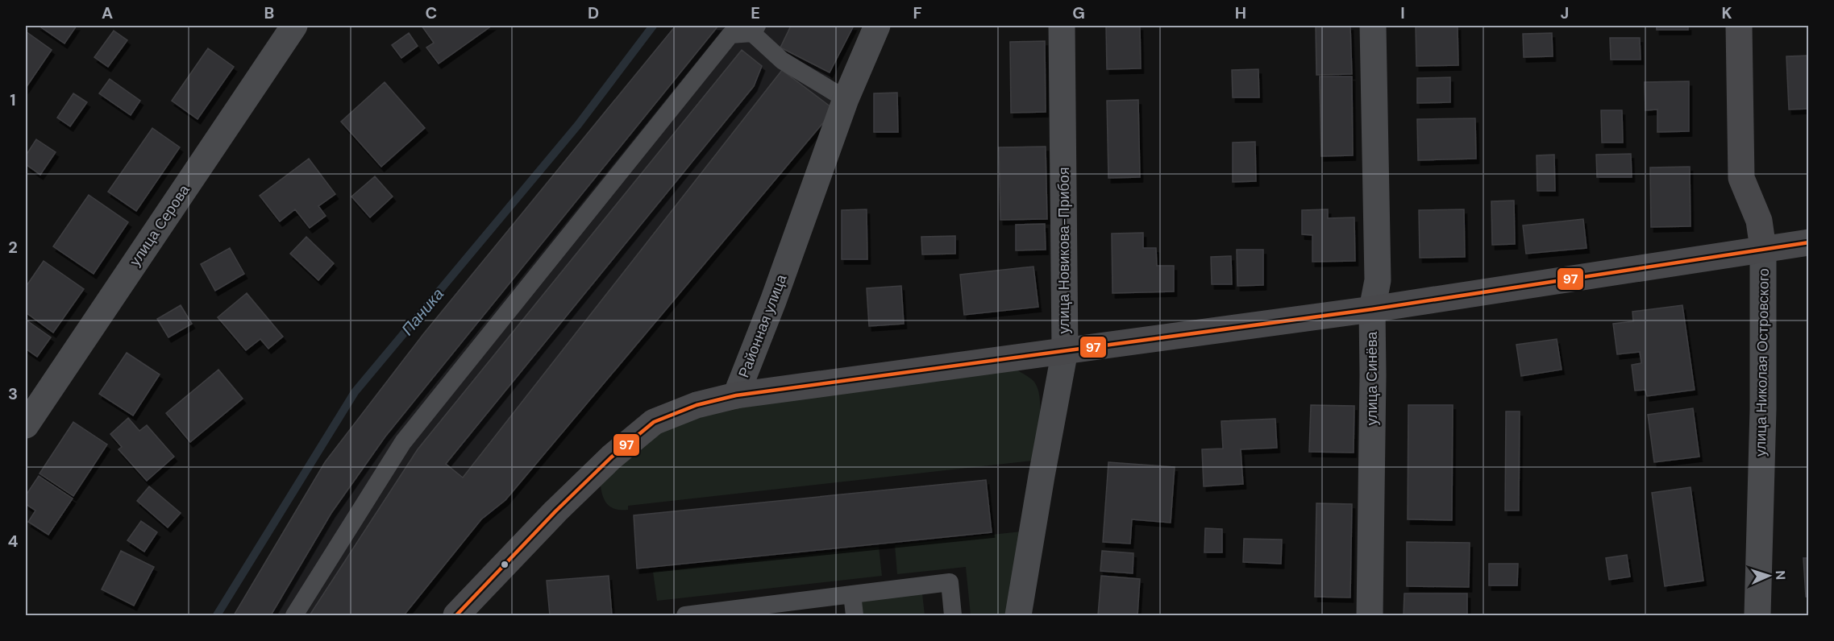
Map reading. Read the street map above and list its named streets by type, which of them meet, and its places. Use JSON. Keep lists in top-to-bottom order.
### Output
{
  "streets": {
    "street": [
      "улица Серова",
      "улица Новикова-Прибоя",
      "Районная улица",
      "улица Николая Островского",
      "улица Синёва"
    ]
  },
  "water": ["Паника"],
  "lines": ["transit line 97"],
  "north": "right",
  "grid": {
    "columns": [
      "A",
      "B",
      "C",
      "D",
      "E",
      "F",
      "G",
      "H",
      "I",
      "J",
      "K"
    ],
    "rows": [
      "1",
      "2",
      "3",
      "4"
    ]
  }
}
